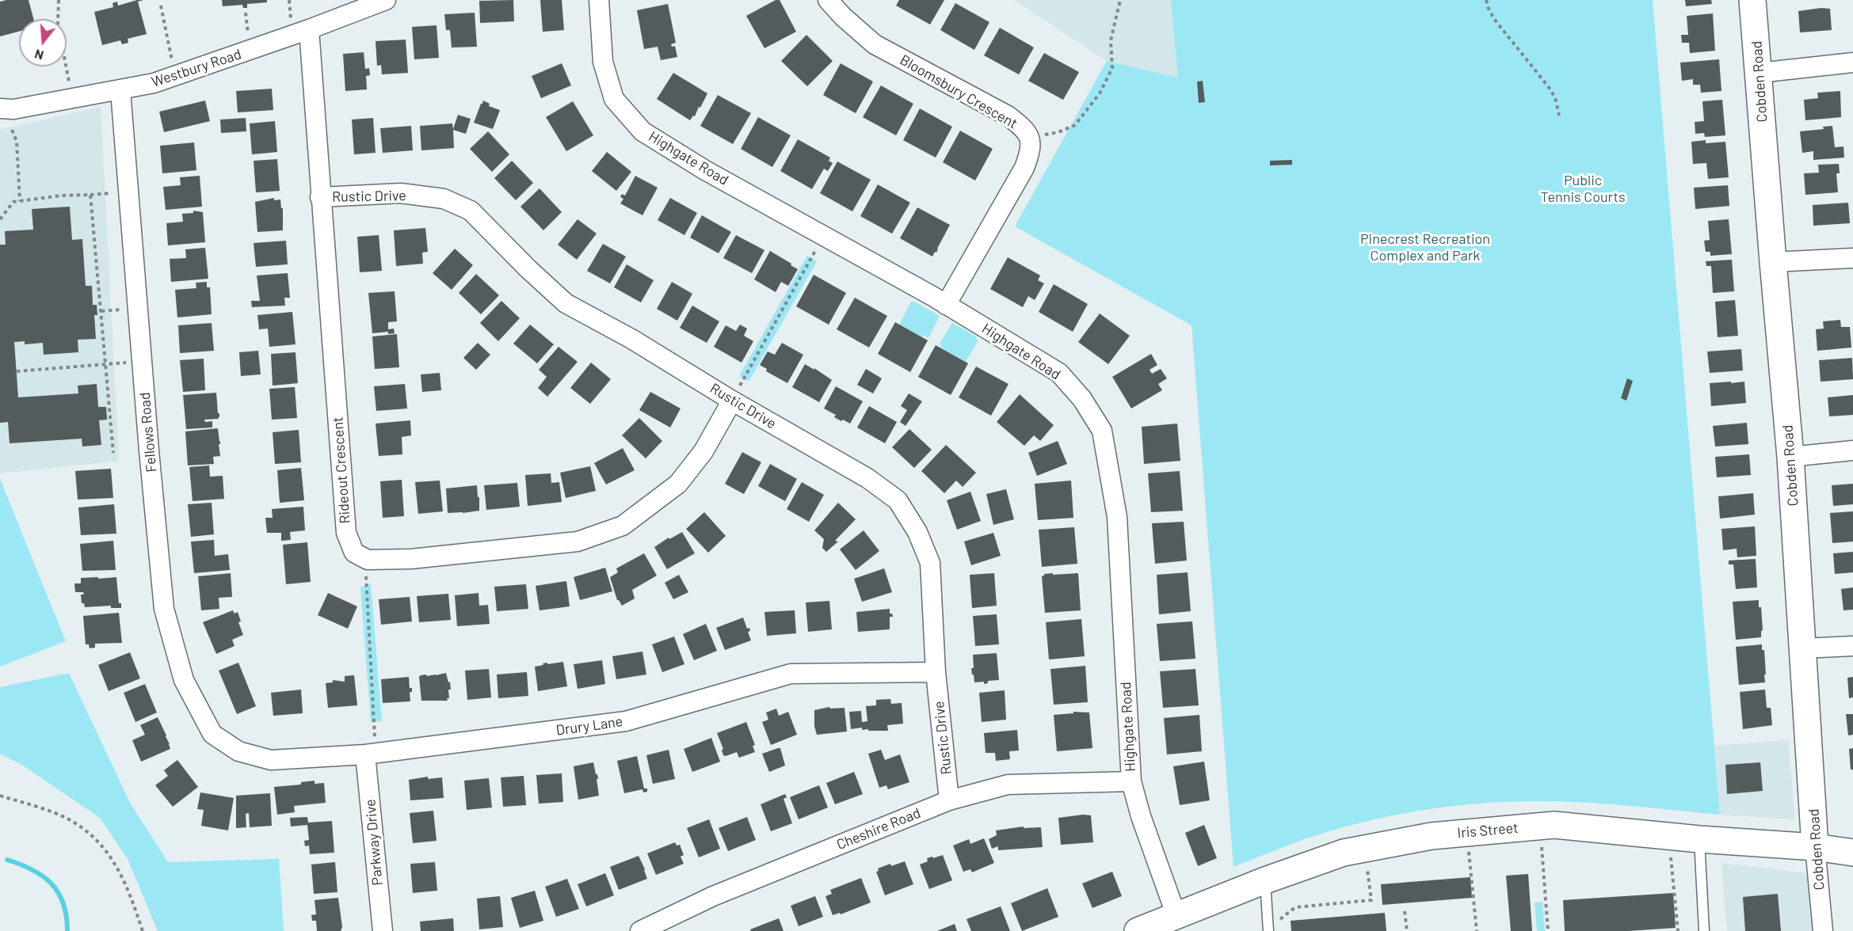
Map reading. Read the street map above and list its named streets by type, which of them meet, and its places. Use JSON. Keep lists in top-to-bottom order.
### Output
{
  "streets": {
    "street": [
      "Westbury Road",
      "Cobden Road",
      "Bloomsbury Crescent",
      "Highgate Road",
      "Rustic Drive",
      "Fellows Road",
      "Rideout Crescent",
      "Drury Lane",
      "Cheshire Road",
      "Iris Street",
      "Parkway Drive"
    ]
  },
  "crossings": [
    ["Westbury Road", "Fellows Road"],
    ["Westbury Road", "Rideout Crescent"],
    ["Cobden Road", "Iris Street"],
    ["Bloomsbury Crescent", "Highgate Road"],
    ["Highgate Road", "Cheshire Road"],
    ["Highgate Road", "Iris Street"],
    ["Rustic Drive", "Rideout Crescent"],
    ["Rustic Drive", "Drury Lane"],
    ["Rustic Drive", "Cheshire Road"],
    ["Fellows Road", "Drury Lane"],
    ["Drury Lane", "Parkway Drive"]
  ],
  "parks": ["Public Tennis Courts", "Pinecrest Recreation Complex and Park"],
  "north": "bottom"
}
